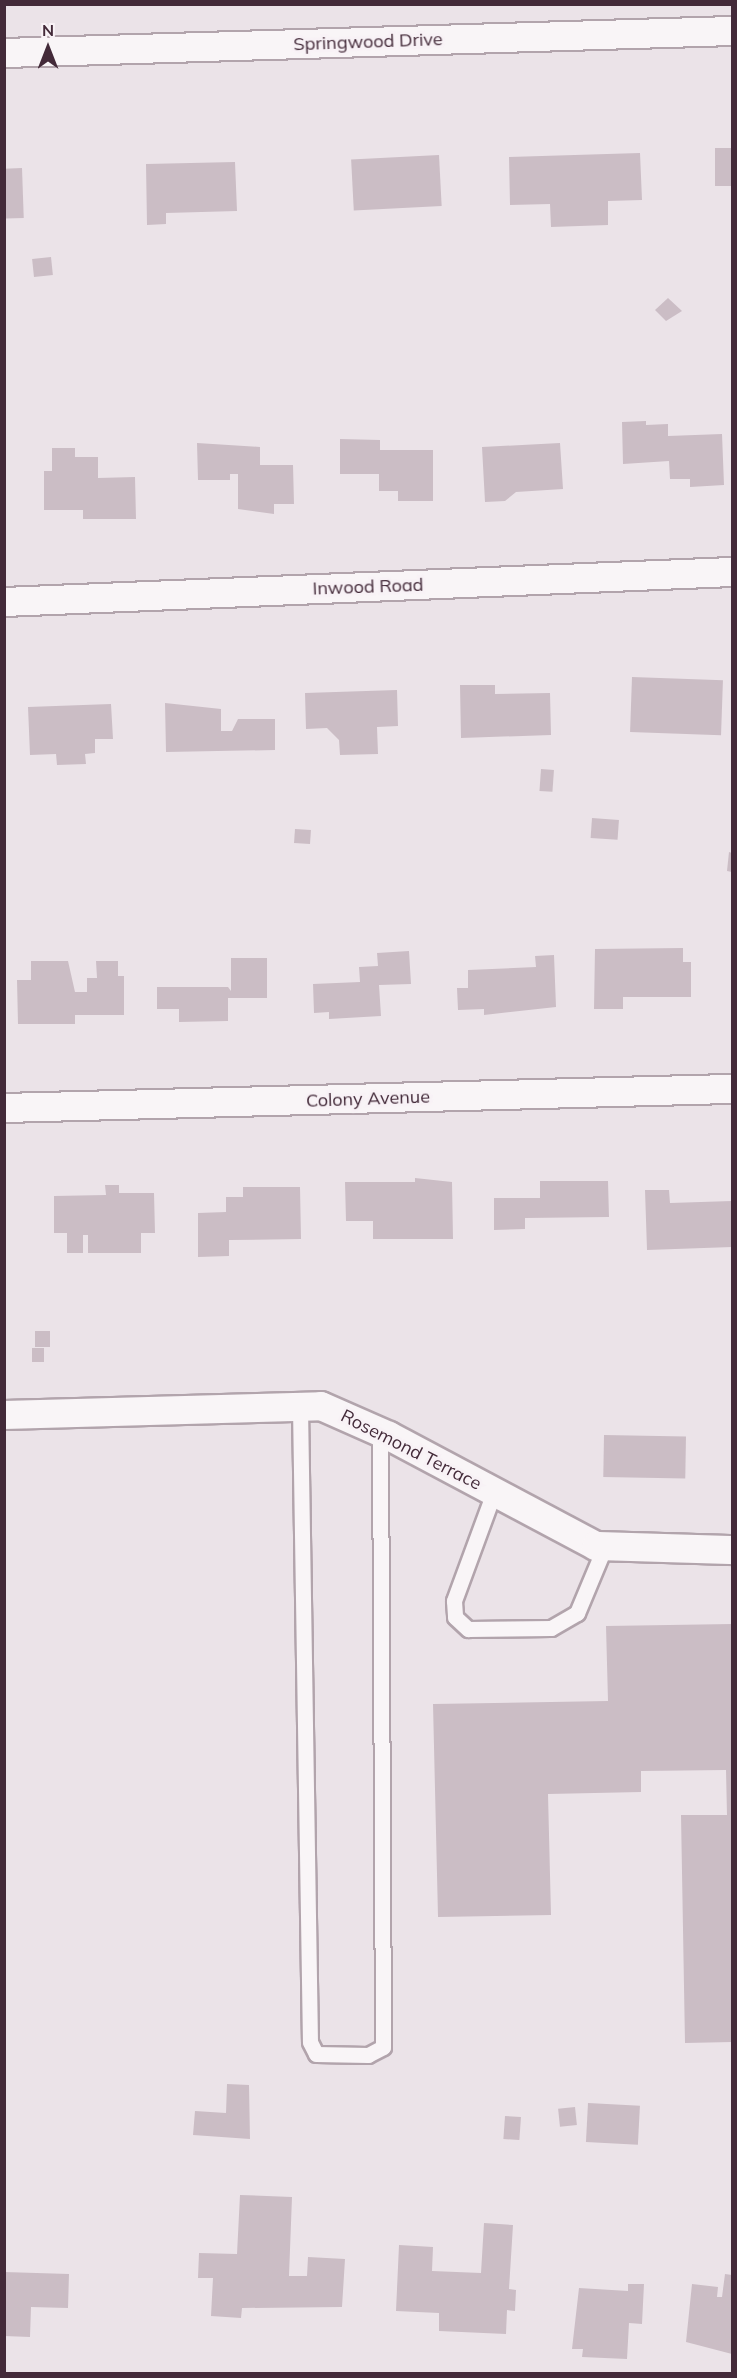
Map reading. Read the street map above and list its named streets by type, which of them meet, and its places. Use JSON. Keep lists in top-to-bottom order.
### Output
{
  "streets": {
    "street": [
      "Springwood Drive",
      "Inwood Road",
      "Colony Avenue",
      "Rosemond Terrace"
    ]
  },
  "north": "top"
}
